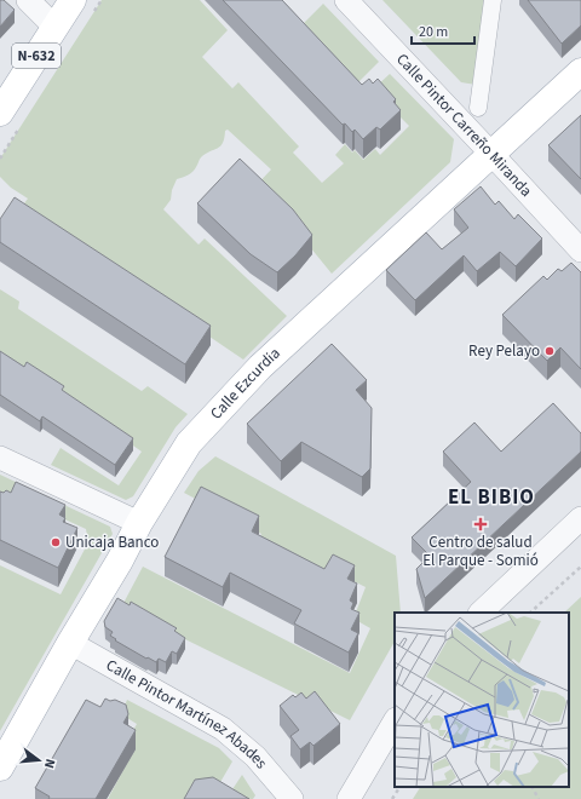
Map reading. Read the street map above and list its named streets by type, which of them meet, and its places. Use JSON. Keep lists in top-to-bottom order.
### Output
{
  "streets": {
    "main road": ["N-632", "Calle Ezcurdia"],
    "street": ["Calle Pintor Carreño Miranda", "Calle Pintor Martínez Abades"]
  },
  "crossings": [
    ["Calle Pintor Carreño Miranda", "Calle Ezcurdia"],
    ["Calle Ezcurdia", "Calle Pintor Martínez Abades"]
  ],
  "districts": ["EL BIBIO"],
  "places": {
    "other": ["Rey Pelayo", "Unicaja Banco"],
    "health": ["Centro de salud El Parque - Somió"]
  },
  "scale_bar": "20 m",
  "north": "right"
}
